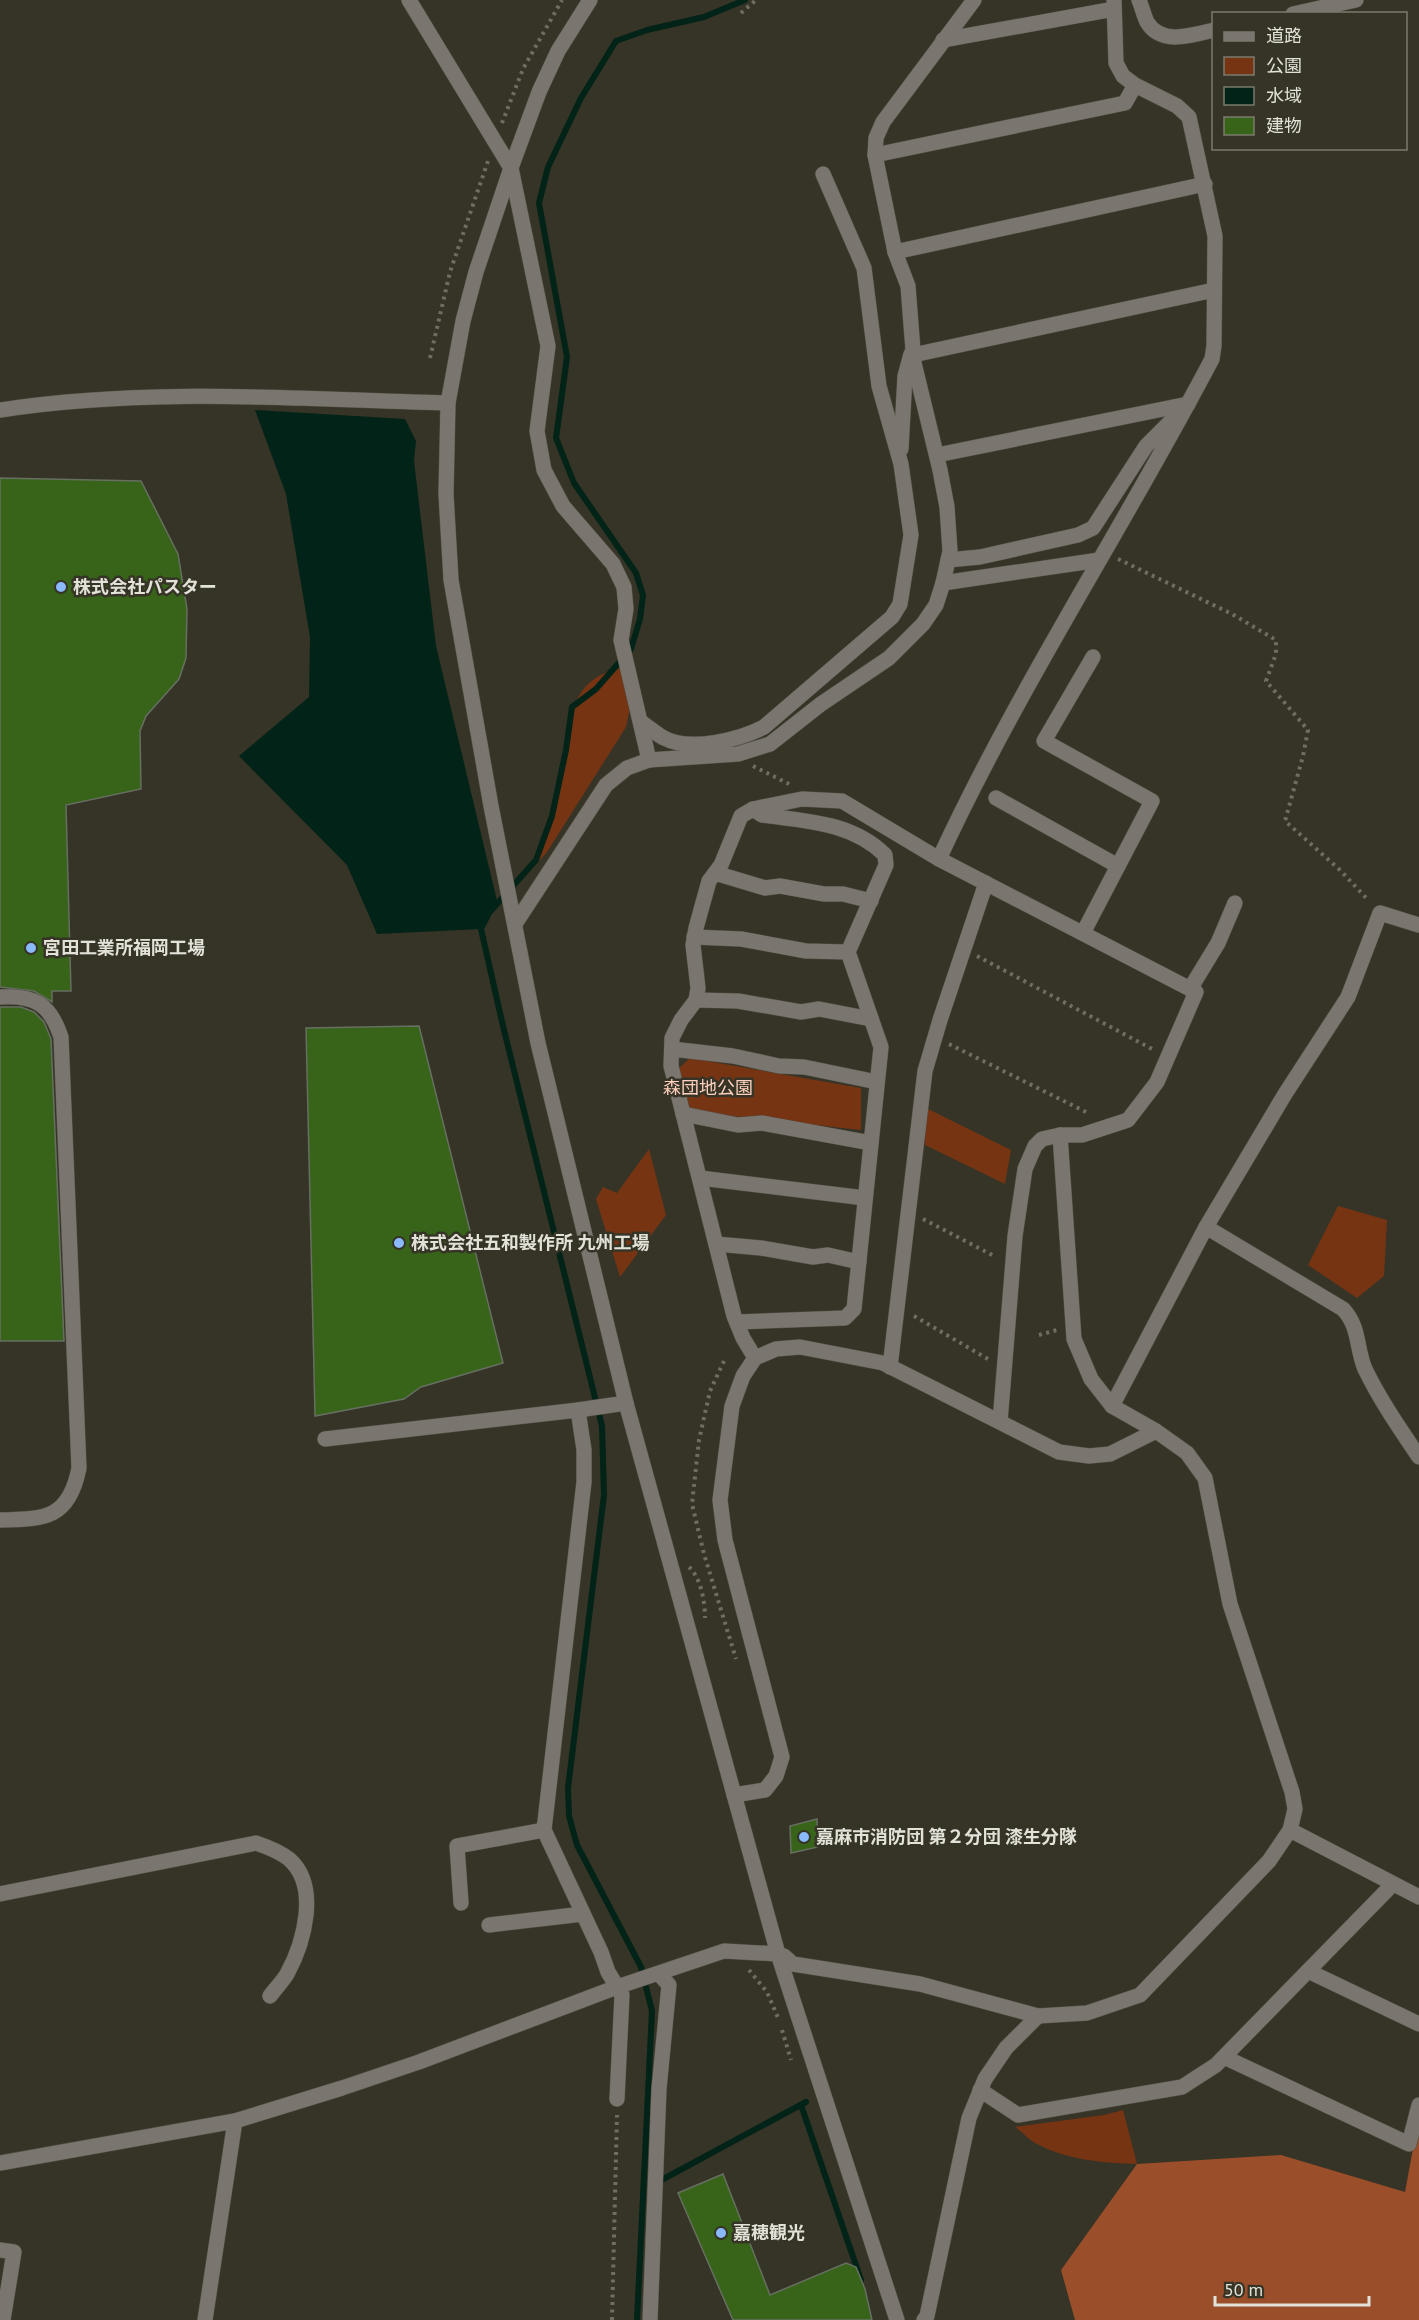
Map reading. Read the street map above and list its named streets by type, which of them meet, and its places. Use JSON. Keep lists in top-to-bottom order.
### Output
{
  "parks": ["森団地公園"],
  "places": [
    "株式会社パスター",
    "宮田工業所福岡工場",
    "株式会社五和製作所 九州工場",
    "嘉麻市消防団 第２分団 漆生分隊",
    "嘉穂観光"
  ],
  "legend": [
    "道路",
    "公園",
    "水域",
    "建物"
  ],
  "scale_bar": "50 m"
}
